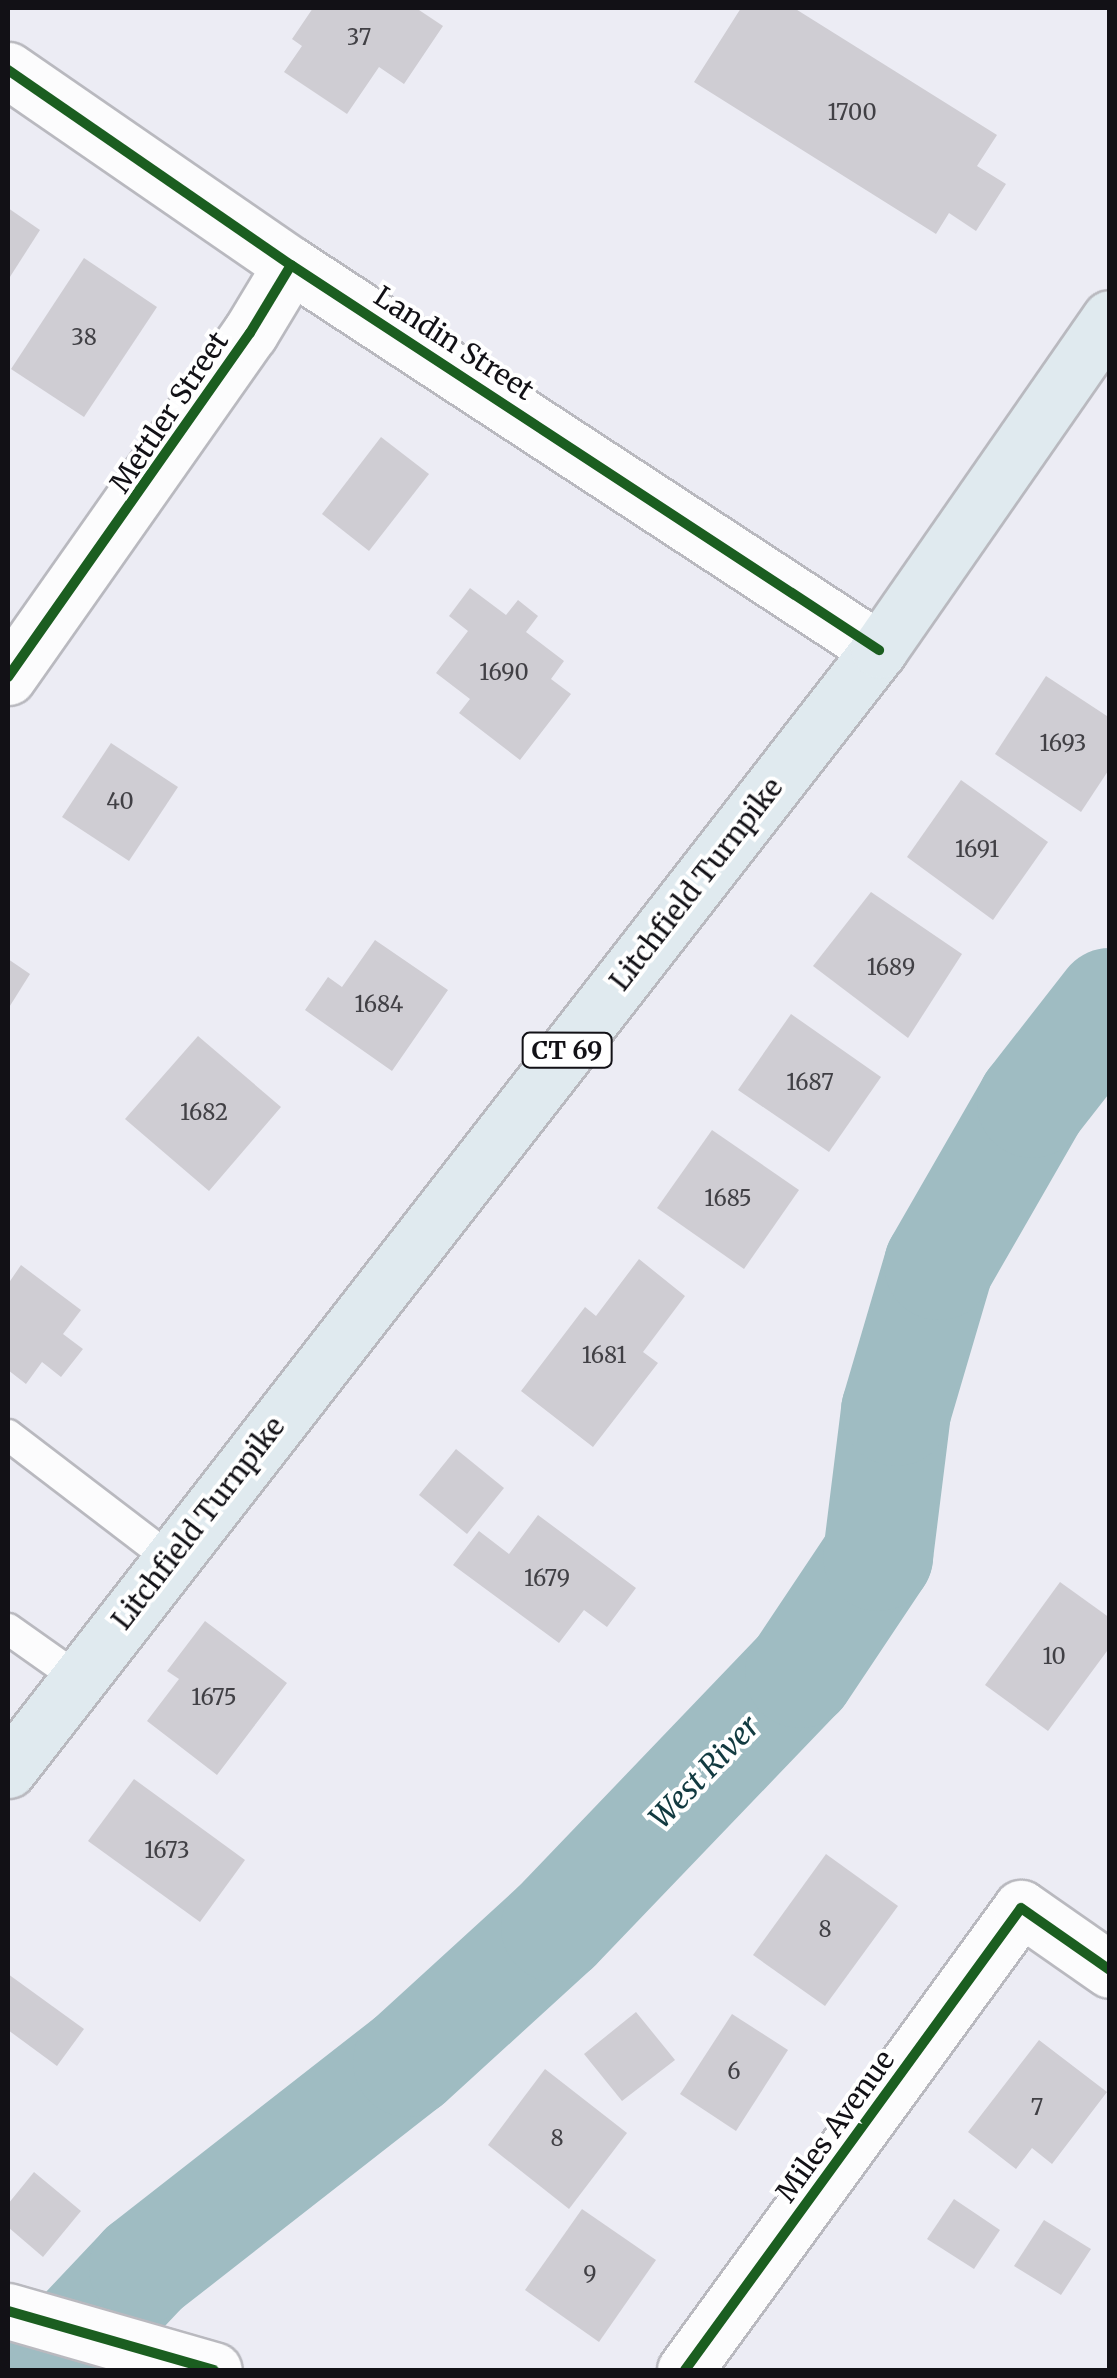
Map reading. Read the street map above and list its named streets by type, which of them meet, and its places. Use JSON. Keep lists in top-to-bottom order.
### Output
{
  "streets": {
    "main road": ["Litchfield Turnpike", "CT 69"],
    "street": ["Landin Street", "Mettler Street", "Miles Avenue"]
  },
  "crossings": [
    ["Landin Street", "Mettler Street"],
    ["Landin Street", "Litchfield Turnpike"]
  ],
  "water": ["West River"],
  "house_numbers": [
    "37",
    "1700",
    "38",
    "1690",
    "1693",
    "40",
    "1691",
    "1689",
    "1684",
    "1687",
    "1682",
    "1685",
    "1681",
    "1679",
    "10",
    "1675",
    "1673",
    "8",
    "6",
    "7",
    "8",
    "9"
  ]
}
